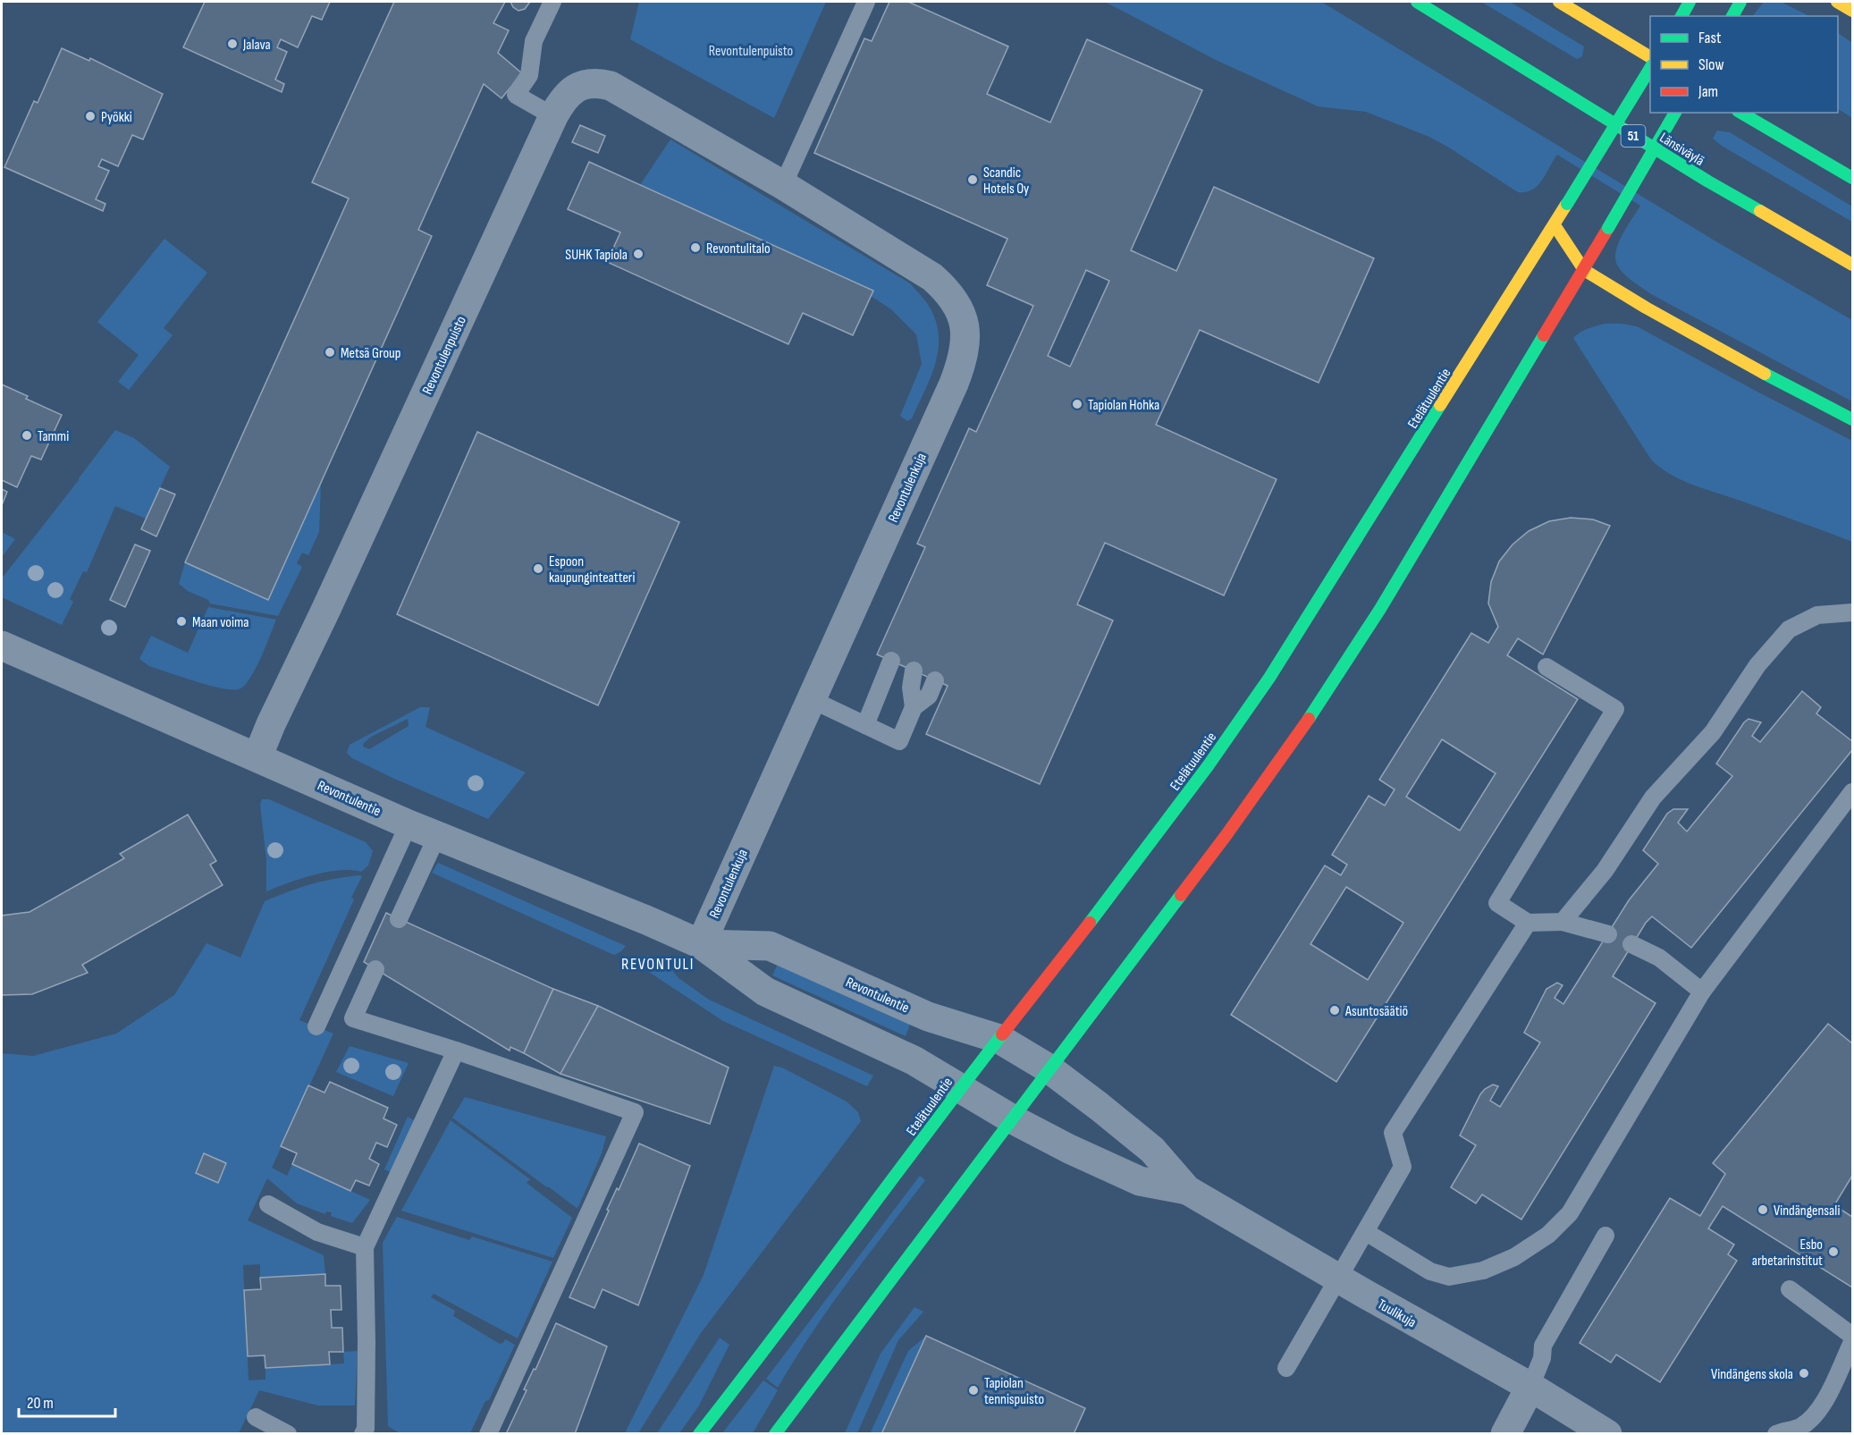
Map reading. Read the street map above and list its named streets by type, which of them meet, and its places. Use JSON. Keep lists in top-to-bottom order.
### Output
{
  "streets": {
    "main road": ["51", "Länsiväylä", "Etelätuulentie"],
    "street": [
      "Revontulenpuisto",
      "Revontulenkuja",
      "Revontulentie",
      "Tuulikuja"
    ]
  },
  "crossings": [
    ["Revontulenpuisto", "Revontulenkuja"],
    ["Revontulenpuisto", "Revontulentie"],
    ["Etelätuulentie", "Revontulentie"],
    ["Revontulenkuja", "Revontulentie"],
    ["Revontulentie", "Tuulikuja"]
  ],
  "districts": ["REVONTULI"],
  "parks": ["Revontulenpuisto"],
  "places": [
    "Jalava",
    "Pyökki",
    "Scandic Hotels Oy",
    "Revontulitalo",
    "SUHK Tapiola",
    "Metsä Group",
    "Tapiolan Hohka",
    "Tammi",
    "Espoon kaupunginteatteri",
    "Maan voima",
    "Asuntosäätiö",
    "Vindängensali",
    "Esbo arbetarinstitut",
    "Vindängens skola",
    "Tapiolan tennispuisto"
  ],
  "legend": ["Fast", "Slow", "Jam"],
  "scale_bar": "20 m"
}
